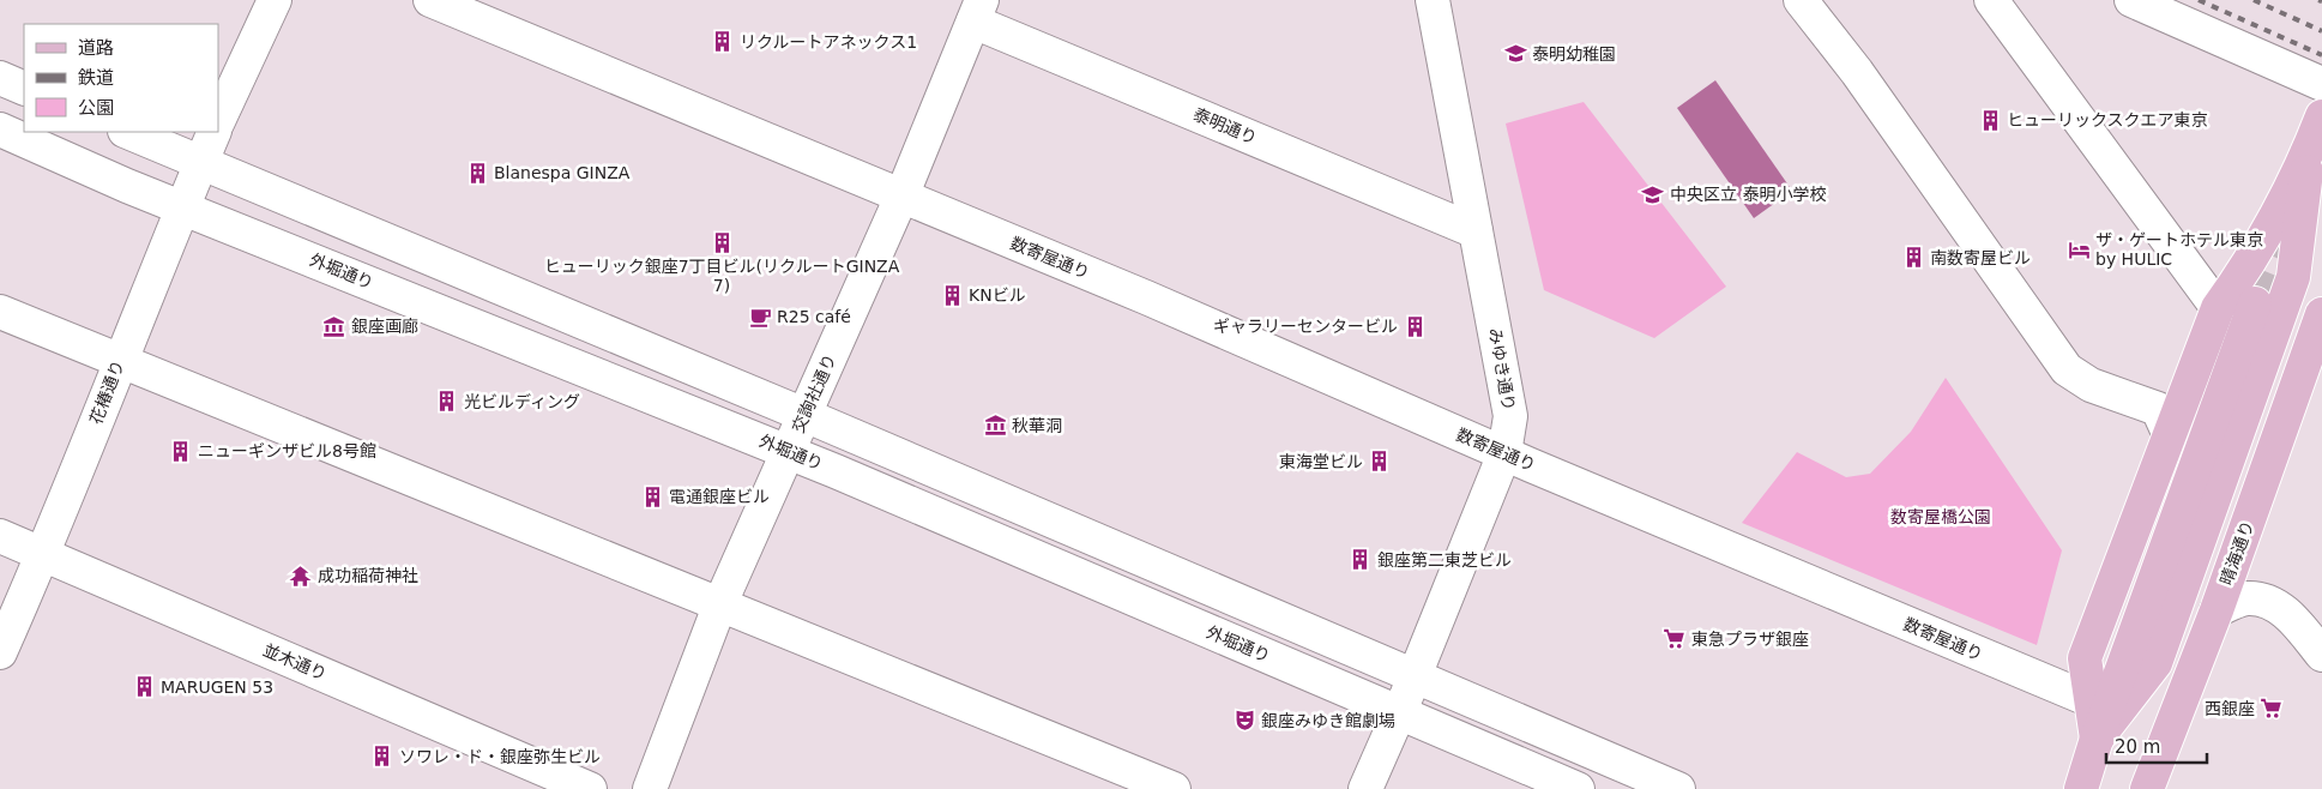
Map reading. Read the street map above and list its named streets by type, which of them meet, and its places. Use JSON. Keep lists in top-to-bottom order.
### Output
{
  "streets": {
    "main road": ["晴海通り"],
    "street": [
      "泰明通り",
      "数寄屋通り",
      "外堀通り",
      "みゆき通り",
      "花椿通り",
      "交詢社通り",
      "並木通り"
    ]
  },
  "crossings": [
    ["泰明通り", "みゆき通り"],
    ["泰明通り", "交詢社通り"],
    ["数寄屋通り", "みゆき通り"],
    ["数寄屋通り", "交詢社通り"],
    ["外堀通り", "みゆき通り"],
    ["外堀通り", "花椿通り"],
    ["外堀通り", "交詢社通り"],
    ["花椿通り", "並木通り"]
  ],
  "parks": ["数寄屋橋公園"],
  "places": {
    "building": [
      "リクルートアネックス1",
      "ヒューリックスクエア東京",
      "Blanespa GINZA",
      "ヒューリック銀座7丁目ビル(リクルートGINZA 7)",
      "南数寄屋ビル",
      "KNビル",
      "ギャラリーセンタービル",
      "光ビルディング",
      "ニューギンザビル8号館",
      "東海堂ビル",
      "電通銀座ビル",
      "銀座第二東芝ビル",
      "MARUGEN 53",
      "ソワレ・ド・銀座弥生ビル"
    ],
    "school or university": ["泰明幼稚園", "中央区立 泰明小学校"],
    "hotel": ["ザ・ゲートホテル東京 by HULIC"],
    "cafe": ["R25 café"],
    "museum": ["銀座画廊", "秋華洞"],
    "temple": ["成功稲荷神社"],
    "supermarket": ["東急プラザ銀座", "西銀座"],
    "theatre": ["銀座みゆき館劇場"]
  },
  "legend": ["道路", "鉄道", "公園"],
  "scale_bar": "20 m"
}
